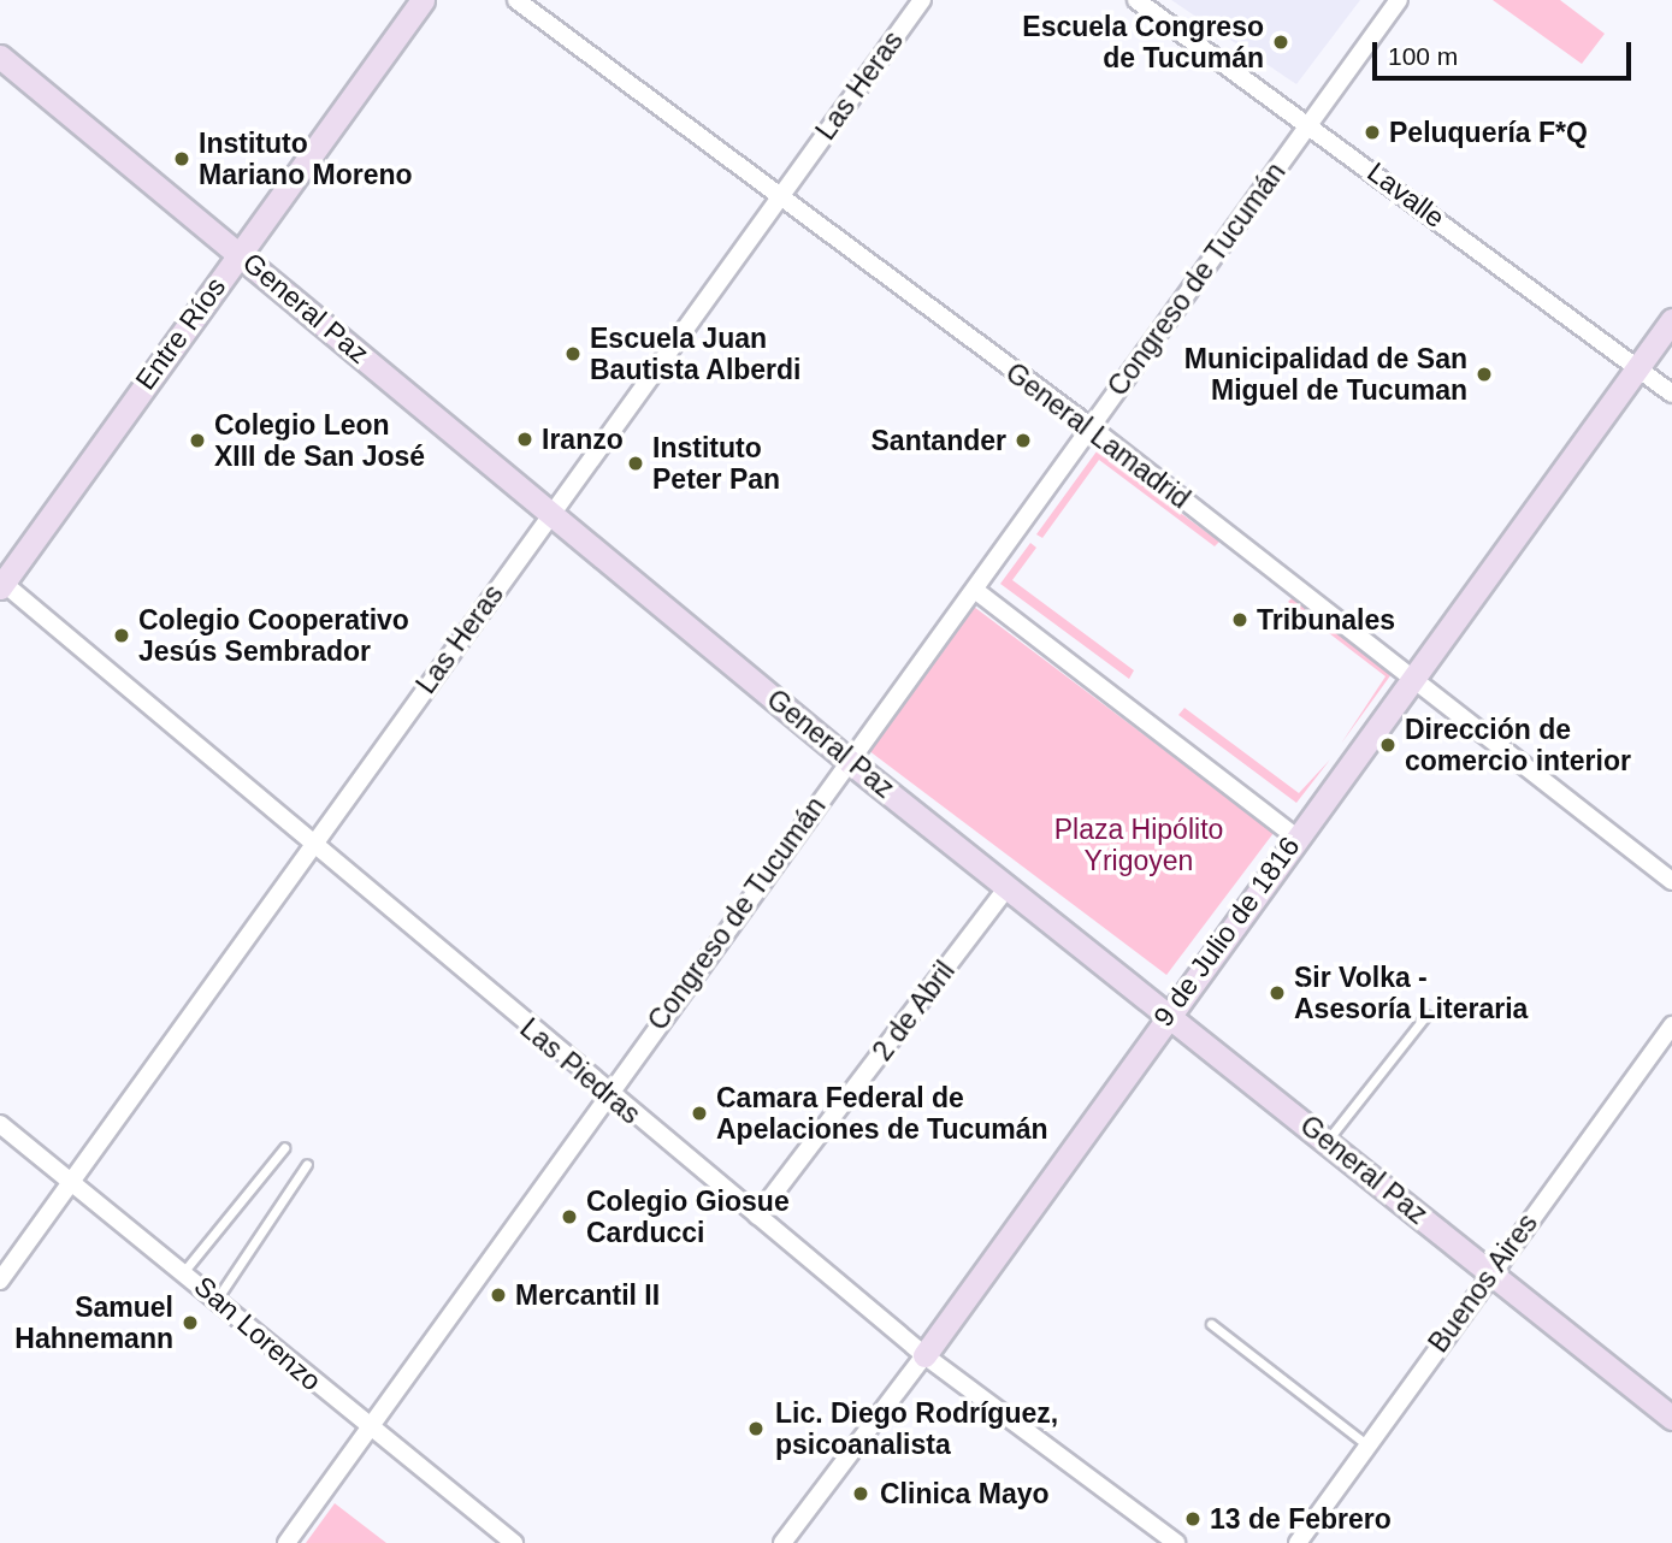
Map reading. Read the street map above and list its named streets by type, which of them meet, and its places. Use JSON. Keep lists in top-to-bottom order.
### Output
{
  "streets": {
    "street": [
      "Las Heras",
      "Lavalle",
      "Congreso de Tucumán",
      "General Paz",
      "Entre Ríos",
      "General Lamadrid",
      "9 de Julio de 1816",
      "2 de Abril",
      "Las Piedras",
      "Buenos Aires",
      "San Lorenzo"
    ]
  },
  "crossings": [
    ["Las Heras", "General Paz"],
    ["Las Heras", "General Lamadrid"],
    ["Las Heras", "Las Piedras"],
    ["Las Heras", "San Lorenzo"],
    ["Lavalle", "Congreso de Tucumán"],
    ["Lavalle", "9 de Julio de 1816"],
    ["Congreso de Tucumán", "General Paz"],
    ["Congreso de Tucumán", "General Lamadrid"],
    ["Congreso de Tucumán", "Las Piedras"],
    ["Congreso de Tucumán", "San Lorenzo"],
    ["General Paz", "Entre Ríos"],
    ["General Paz", "9 de Julio de 1816"],
    ["General Paz", "2 de Abril"],
    ["General Paz", "Buenos Aires"],
    ["Entre Ríos", "Las Piedras"],
    ["General Lamadrid", "9 de Julio de 1816"],
    ["9 de Julio de 1816", "Las Piedras"],
    ["2 de Abril", "Las Piedras"]
  ],
  "parks": ["Plaza Hipólito Yrigoyen"],
  "places": [
    "Escuela Congreso de Tucumán",
    "Peluquería F*Q",
    "Instituto Mariano Moreno",
    "Escuela Juan Bautista Alberdi",
    "Municipalidad de San Miguel de Tucuman",
    "Iranzo",
    "Colegio Leon XIII de San José",
    "Santander",
    "Instituto Peter Pan",
    "Tribunales",
    "Colegio Cooperativo Jesús Sembrador",
    "Dirección de comercio interior",
    "Sir Volka - Asesoría Literaria",
    "Camara Federal de Apelaciones de Tucumán",
    "Colegio Giosue Carducci",
    "Mercantil II",
    "Samuel Hahnemann",
    "Lic. Diego Rodríguez, psicoanalista",
    "Clinica Mayo",
    "13 de Febrero"
  ],
  "scale_bar": "100 m"
}
